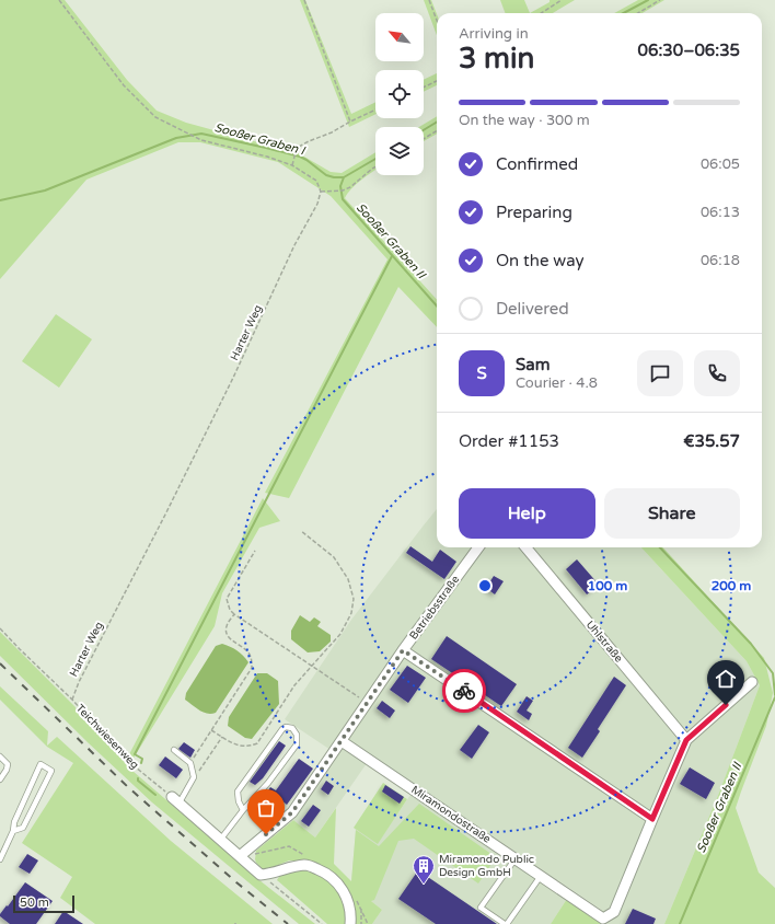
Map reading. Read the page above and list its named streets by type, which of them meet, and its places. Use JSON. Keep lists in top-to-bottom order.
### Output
{
  "streets": {
    "street": ["Betriebsstraße", "Uhlstraße", "Miramondostraße"],
    "path": ["Harter Weg", "Teichwiesenweg"]
  },
  "crossings": [
    ["Harter Weg", "Teichwiesenweg"],
    ["Betriebsstraße", "Miramondostraße"]
  ],
  "water": ["Sooßer Graben I", "Sooßer Graben II"],
  "places": {
    "building": ["Miramondo Public Design GmbH"]
  },
  "scale_bar": "50 m",
  "north": "top left",
  "page": {
    "heading": ["3 min", "Arriving in", "06:30–06:35"],
    "panel": [
      "Sam",
      "Courier · 4.8",
      "Order #1153",
      "€35.57"
    ],
    "bar": "On the way · 300 m",
    "list": [
      ["Confirmed", "06:05"],
      ["Preparing", "06:13"],
      ["On the way", "06:18"],
      "Delivered"
    ],
    "round": "S",
    "buttons": ["Help", "Share"],
    "scale": "50 m"
  },
  "rings": ["100 m", "200 m"]
}
